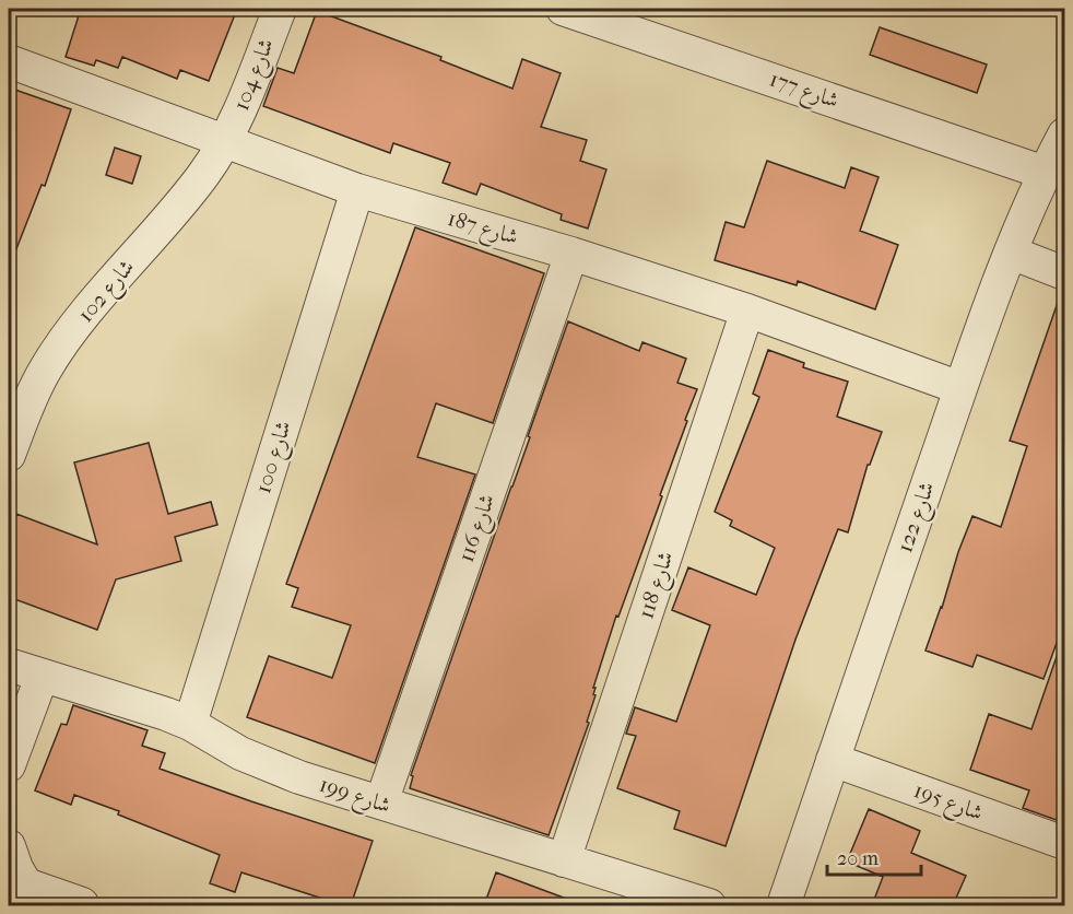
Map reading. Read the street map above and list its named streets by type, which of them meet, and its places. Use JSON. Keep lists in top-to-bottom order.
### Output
{
  "streets": {
    "street": [
      "شارع 104",
      "شارع 177",
      "شارع 187",
      "شارع 102",
      "شارع 100",
      "شارع 122",
      "شارع 116",
      "شارع 118",
      "شارع 199",
      "شارع 195"
    ]
  },
  "crossings": [
    ["شارع 104", "شارع 187"],
    ["شارع 104", "شارع 102"],
    ["شارع 177", "شارع 122"],
    ["شارع 187", "شارع 102"],
    ["شارع 187", "شارع 100"],
    ["شارع 187", "شارع 122"],
    ["شارع 187", "شارع 116"],
    ["شارع 187", "شارع 118"],
    ["شارع 100", "شارع 199"],
    ["شارع 122", "شارع 195"],
    ["شارع 116", "شارع 199"],
    ["شارع 118", "شارع 199"]
  ],
  "scale_bar": "20 m"
}
